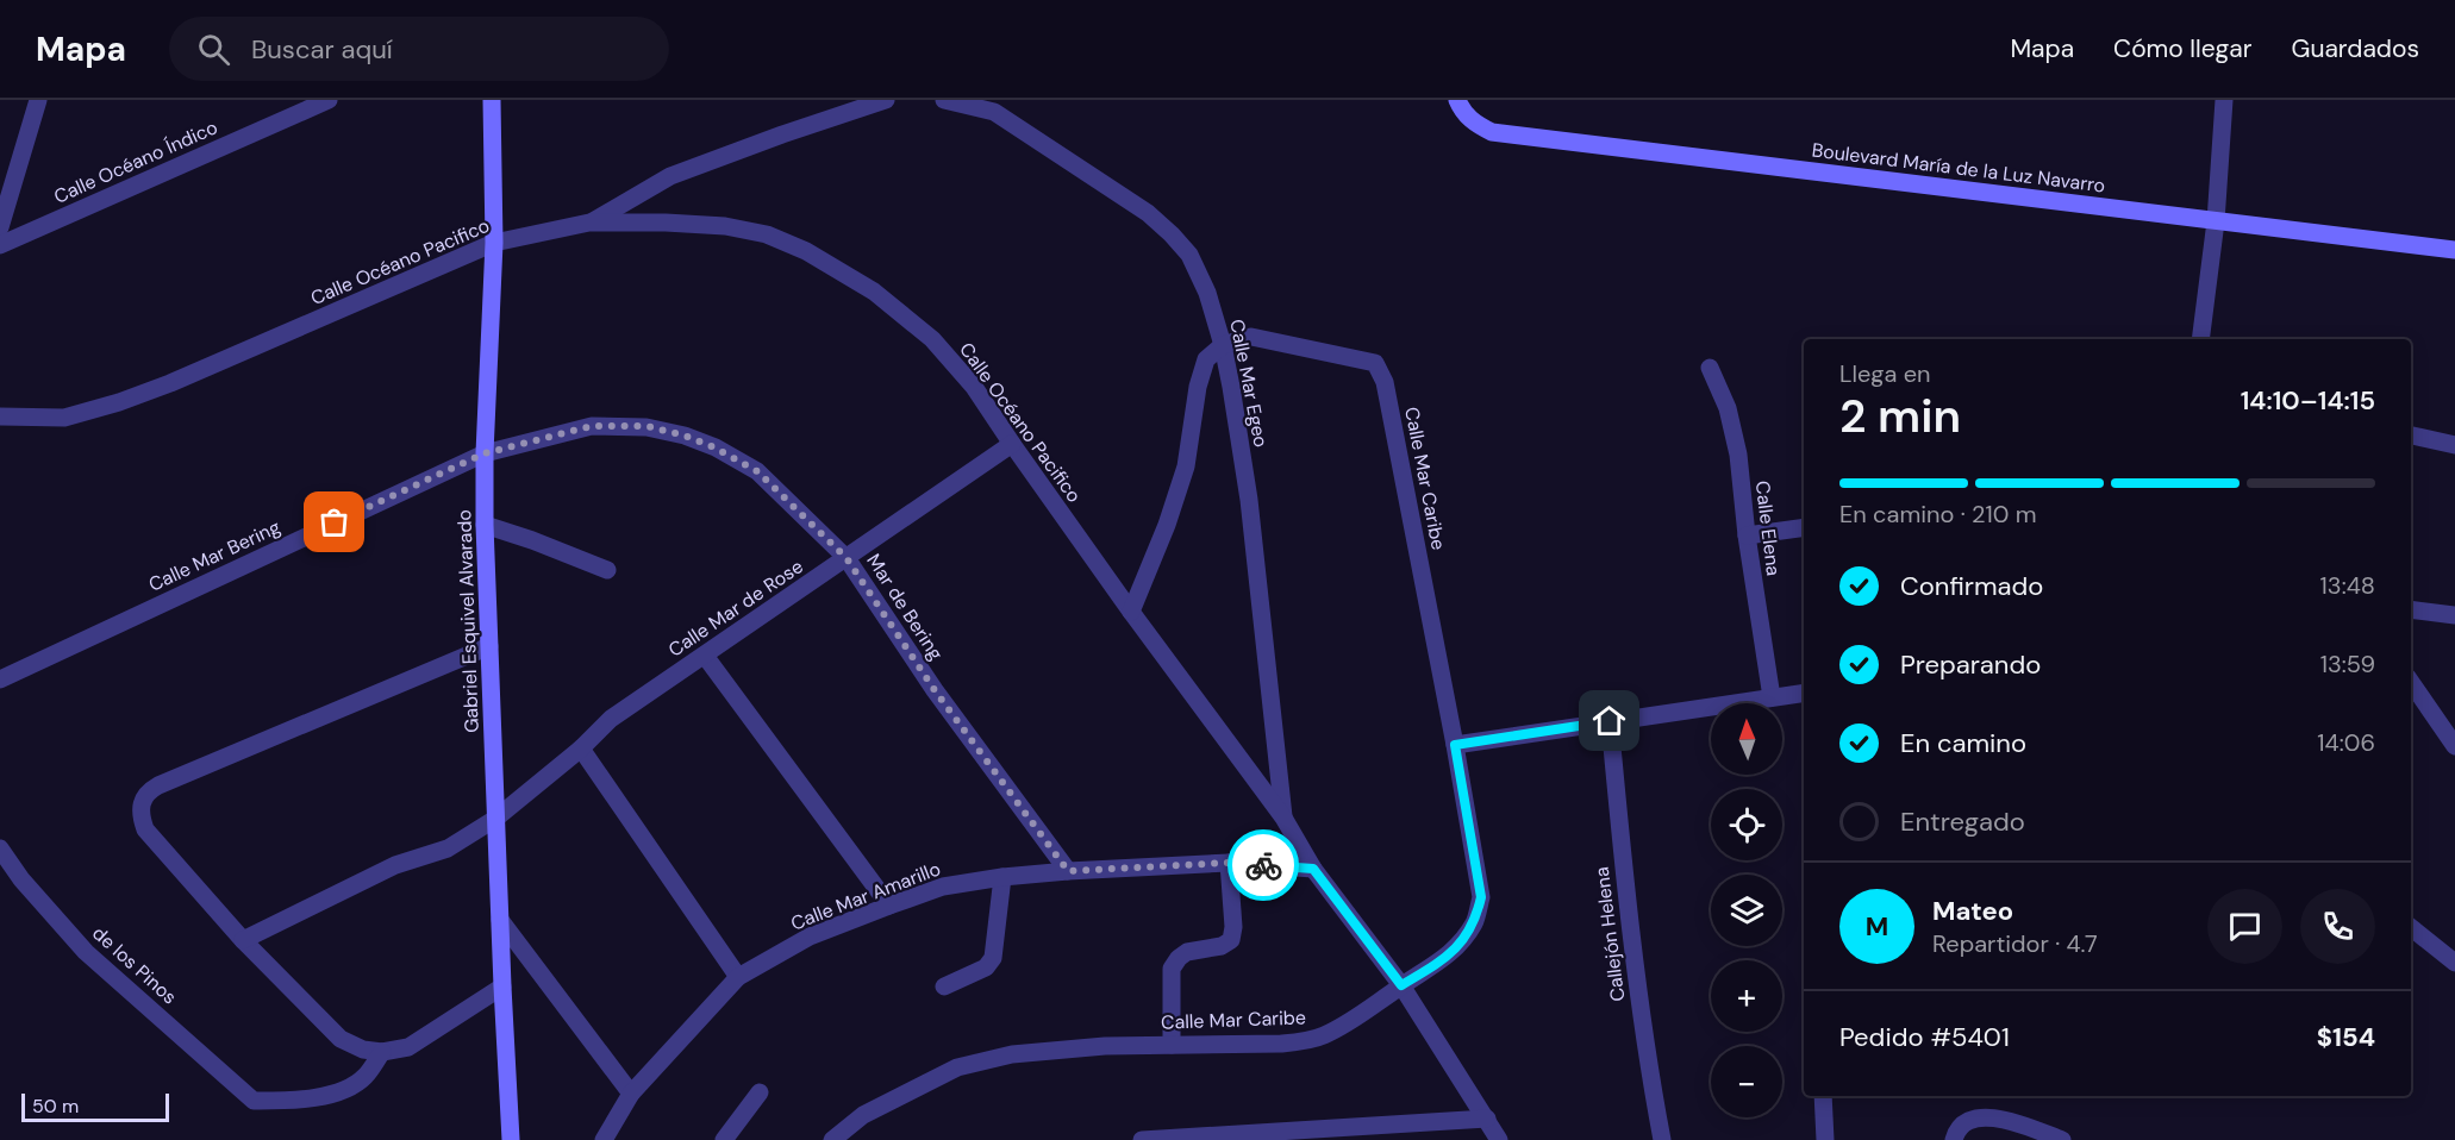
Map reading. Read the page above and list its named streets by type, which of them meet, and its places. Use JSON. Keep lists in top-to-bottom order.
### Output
{
  "streets": {
    "street": [
      "Calle Océano Índico",
      "Boulevard María de la Luz Navarro",
      "Calle Océano Pacifico",
      "Calle Mar Egeo",
      "Calle Mar Caribe",
      "Calle Elena",
      "Calle Mar Bering",
      "Mar de Bering",
      "Calle Mar de Rose",
      "Gabriel Esquivel Alvarado",
      "Calle Mar Amarillo",
      "Callejón Helena",
      "de los Pinos"
    ]
  },
  "crossings": [
    ["Calle Océano Pacifico", "Calle Mar Egeo"],
    ["Calle Océano Pacifico", "Calle Mar Caribe"],
    ["Calle Océano Pacifico", "Calle Mar de Rose"],
    ["Calle Océano Pacifico", "Gabriel Esquivel Alvarado"],
    ["Calle Océano Pacifico", "Calle Mar Amarillo"],
    ["Calle Mar Egeo", "Calle Mar Caribe"],
    ["Calle Mar Bering", "Mar de Bering"],
    ["Calle Mar Bering", "Gabriel Esquivel Alvarado"],
    ["Mar de Bering", "Calle Mar de Rose"],
    ["Mar de Bering", "Gabriel Esquivel Alvarado"],
    ["Mar de Bering", "Calle Mar Amarillo"],
    ["Calle Mar de Rose", "Gabriel Esquivel Alvarado"]
  ],
  "scale_bar": "50 m",
  "north": "top",
  "page": {
    "header": "Mapa",
    "search": "Buscar aquí",
    "nav": ["Mapa", "Cómo llegar", "Guardados"],
    "heading": ["2 min", "Llega en", "14:10–14:15"],
    "panel": [
      "Mateo",
      "Repartidor · 4.7",
      "Pedido #5401",
      "$154"
    ],
    "bar": "En camino · 210 m",
    "list": [
      ["Confirmado", "13:48"],
      ["Preparando", "13:59"],
      ["En camino", "14:06"],
      "Entregado"
    ],
    "map_buttons": ["+", "−"],
    "round": "M",
    "scale": "50 m"
  }
}
